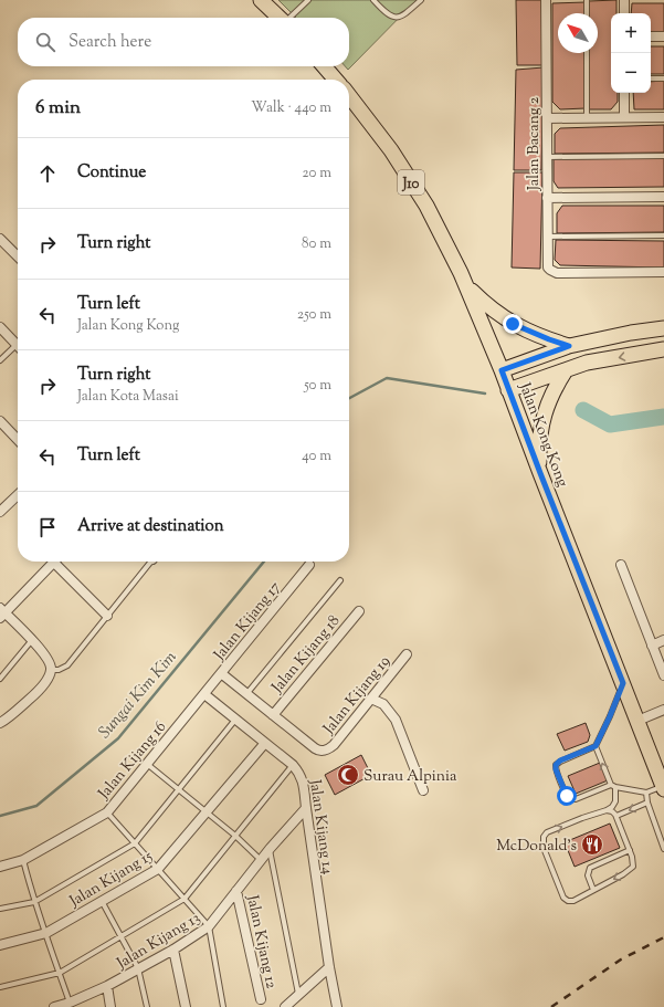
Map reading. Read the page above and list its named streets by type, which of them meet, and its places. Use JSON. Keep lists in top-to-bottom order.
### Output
{
  "streets": {
    "main road": ["J10", "Jalan Kong Kong"],
    "street": [
      "Jalan Bacang 2",
      "Jalan Kijang 17",
      "Jalan Kijang 18",
      "Jalan Kijang 19",
      "Jalan Kijang 16",
      "Jalan Kijang 14",
      "Jalan Kijang 15",
      "Jalan Kijang 13",
      "Jalan Kijang 12"
    ]
  },
  "crossings": [
    ["Jalan Kijang 17", "Jalan Kijang 16"],
    ["Jalan Kijang 17", "Jalan Kijang 14"],
    ["Jalan Kijang 18", "Jalan Kijang 19"],
    ["Jalan Kijang 16", "Jalan Kijang 14"],
    ["Jalan Kijang 14", "Jalan Kijang 15"],
    ["Jalan Kijang 14", "Jalan Kijang 13"],
    ["Jalan Kijang 13", "Jalan Kijang 12"]
  ],
  "water": ["Sungai Kim Kim"],
  "places": {
    "mosque": ["Surau Alpinia"],
    "restaurant": ["McDonald's"]
  },
  "north": "top left",
  "page": {
    "map_buttons": ["+", "−"],
    "search": "Search here",
    "heading": ["6 min", "Walk · 440 m"],
    "list": [
      ["Continue", "20 m"],
      ["Turn right", "80 m"],
      ["Turn left", "Jalan Kong Kong", "250 m"],
      ["Turn right", "Jalan Kota Masai", "50 m"],
      ["Turn left", "40 m"],
      "Arrive at destination"
    ]
  }
}
